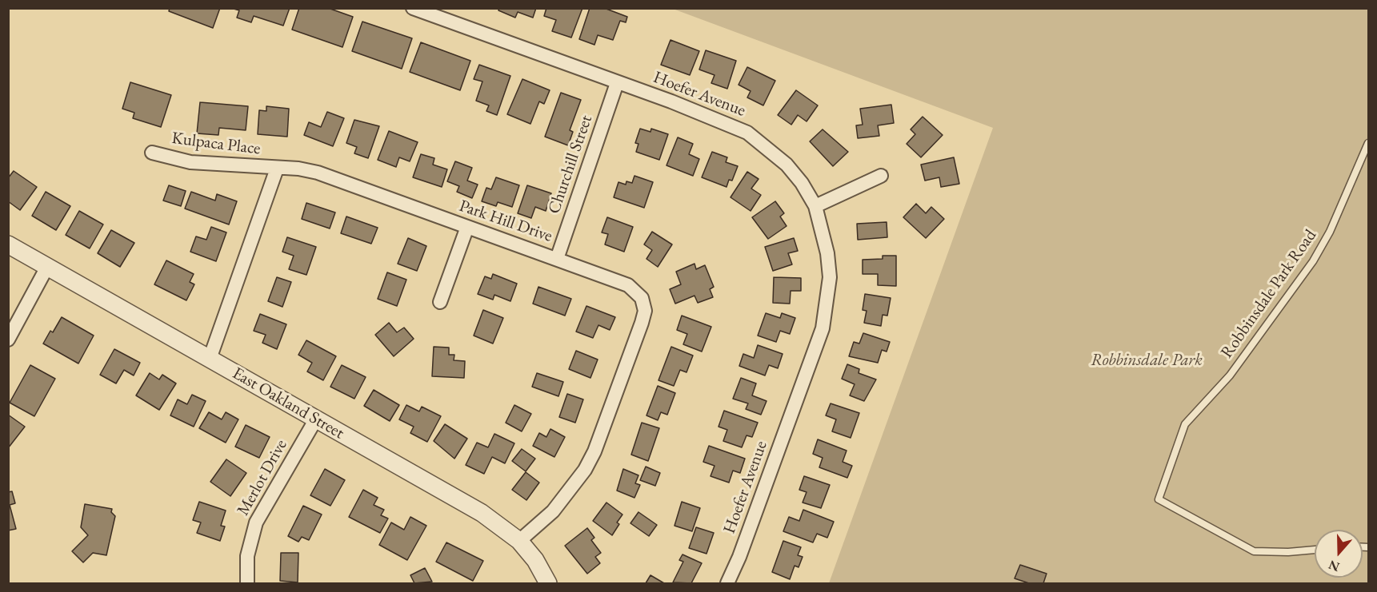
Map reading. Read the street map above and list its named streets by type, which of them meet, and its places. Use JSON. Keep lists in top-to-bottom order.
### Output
{
  "streets": {
    "street": [
      "Hoefer Avenue",
      "Kulpaca Place",
      "Churchill Street",
      "Park Hill Drive",
      "East Oakland Street",
      "Merlot Drive"
    ],
    "lane": ["Robbinsdale Park Road"]
  },
  "crossings": [
    ["Hoefer Avenue", "Churchill Street"],
    ["Kulpaca Place", "Park Hill Drive"],
    ["Churchill Street", "Park Hill Drive"],
    ["Park Hill Drive", "East Oakland Street"],
    ["East Oakland Street", "Merlot Drive"]
  ],
  "parks": ["Robbinsdale Park"],
  "north": "bottom"
}
